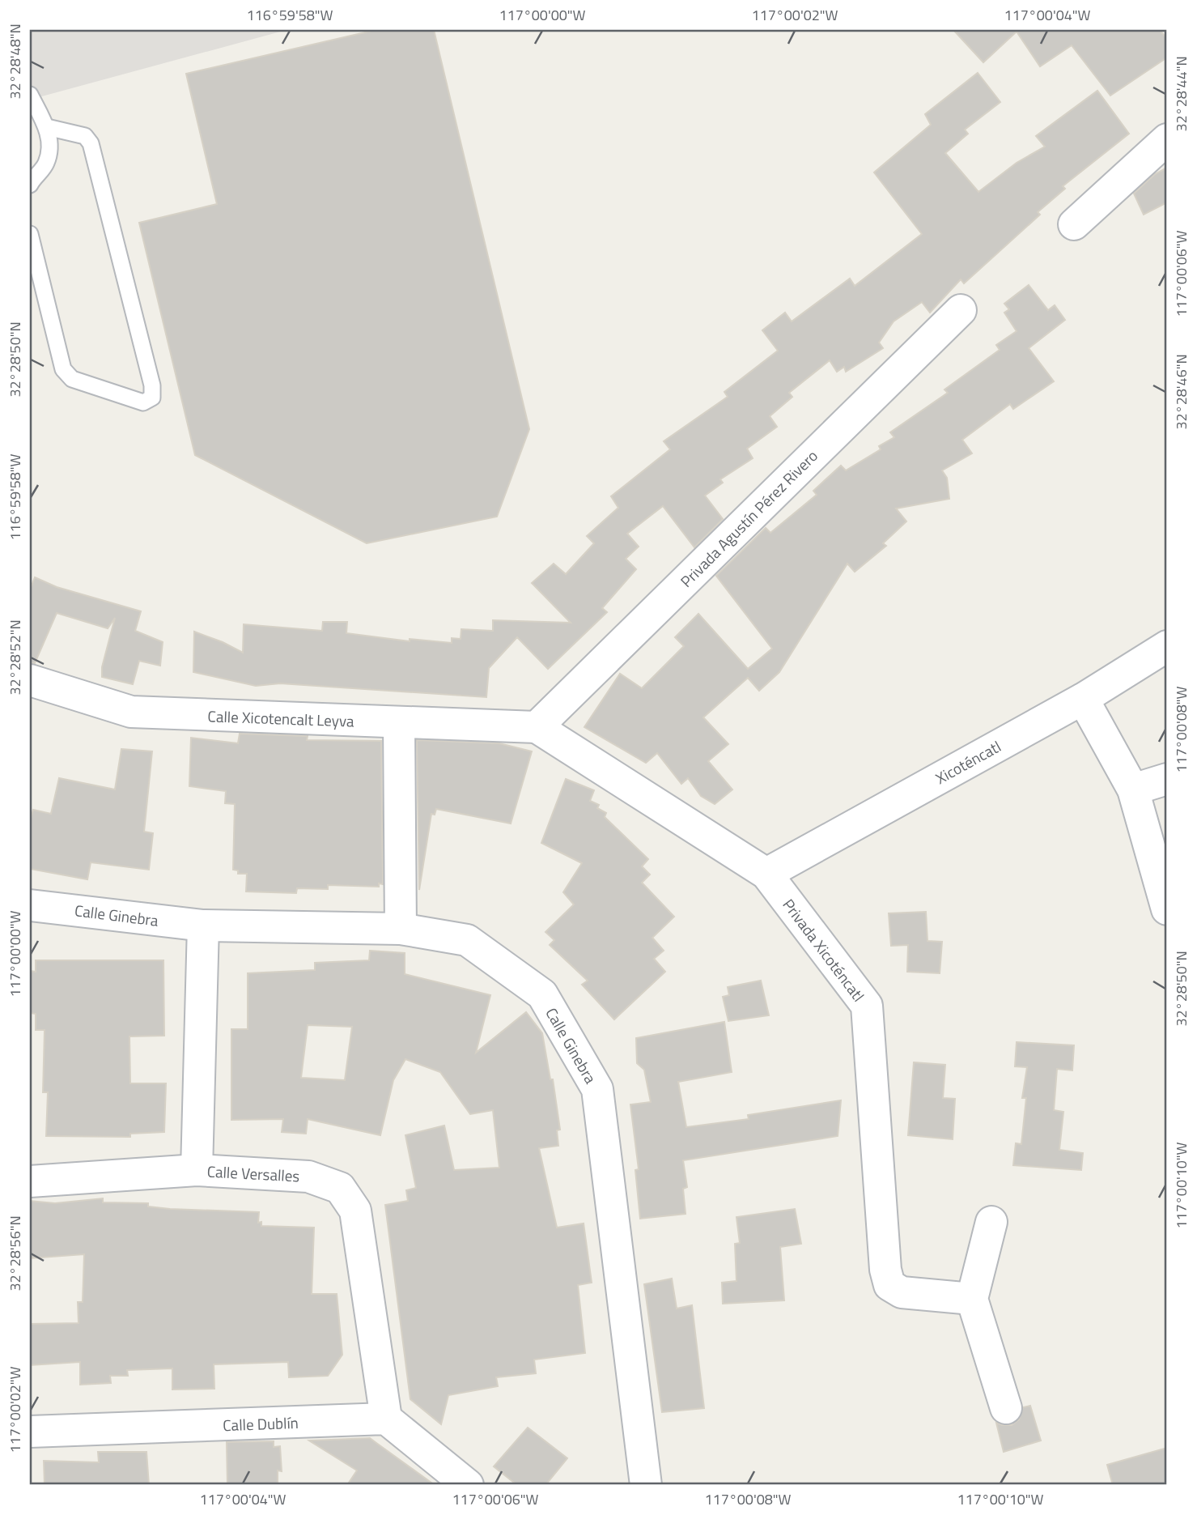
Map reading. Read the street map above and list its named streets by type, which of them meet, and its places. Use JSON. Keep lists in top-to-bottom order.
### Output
{
  "streets": {
    "street": [
      "Privada Agustín Pérez Rivero",
      "Calle Xicotencalt Leyva",
      "Xicoténcatl",
      "Calle Ginebra",
      "Privada Xicoténcatl",
      "Calle Versalles",
      "Calle Dublín"
    ]
  },
  "crossings": [
    ["Privada Agustín Pérez Rivero", "Calle Xicotencalt Leyva"],
    ["Privada Agustín Pérez Rivero", "Privada Xicoténcatl"],
    ["Calle Xicotencalt Leyva", "Privada Xicoténcatl"],
    ["Xicoténcatl", "Privada Xicoténcatl"],
    ["Calle Versalles", "Calle Dublín"]
  ],
  "coordinates": [
    "116°59'58\"W",
    "117°00'00\"W",
    "117°00'02\"W",
    "117°00'04\"W",
    "32°28'48\"N",
    "32°28'44\"N",
    "117°00'06\"W",
    "32°28'50\"N",
    "32°28'46\"N",
    "32°28'52\"N",
    "117°00'08\"W",
    "117°00'10\"W",
    "32°28'56\"N"
  ]
}
